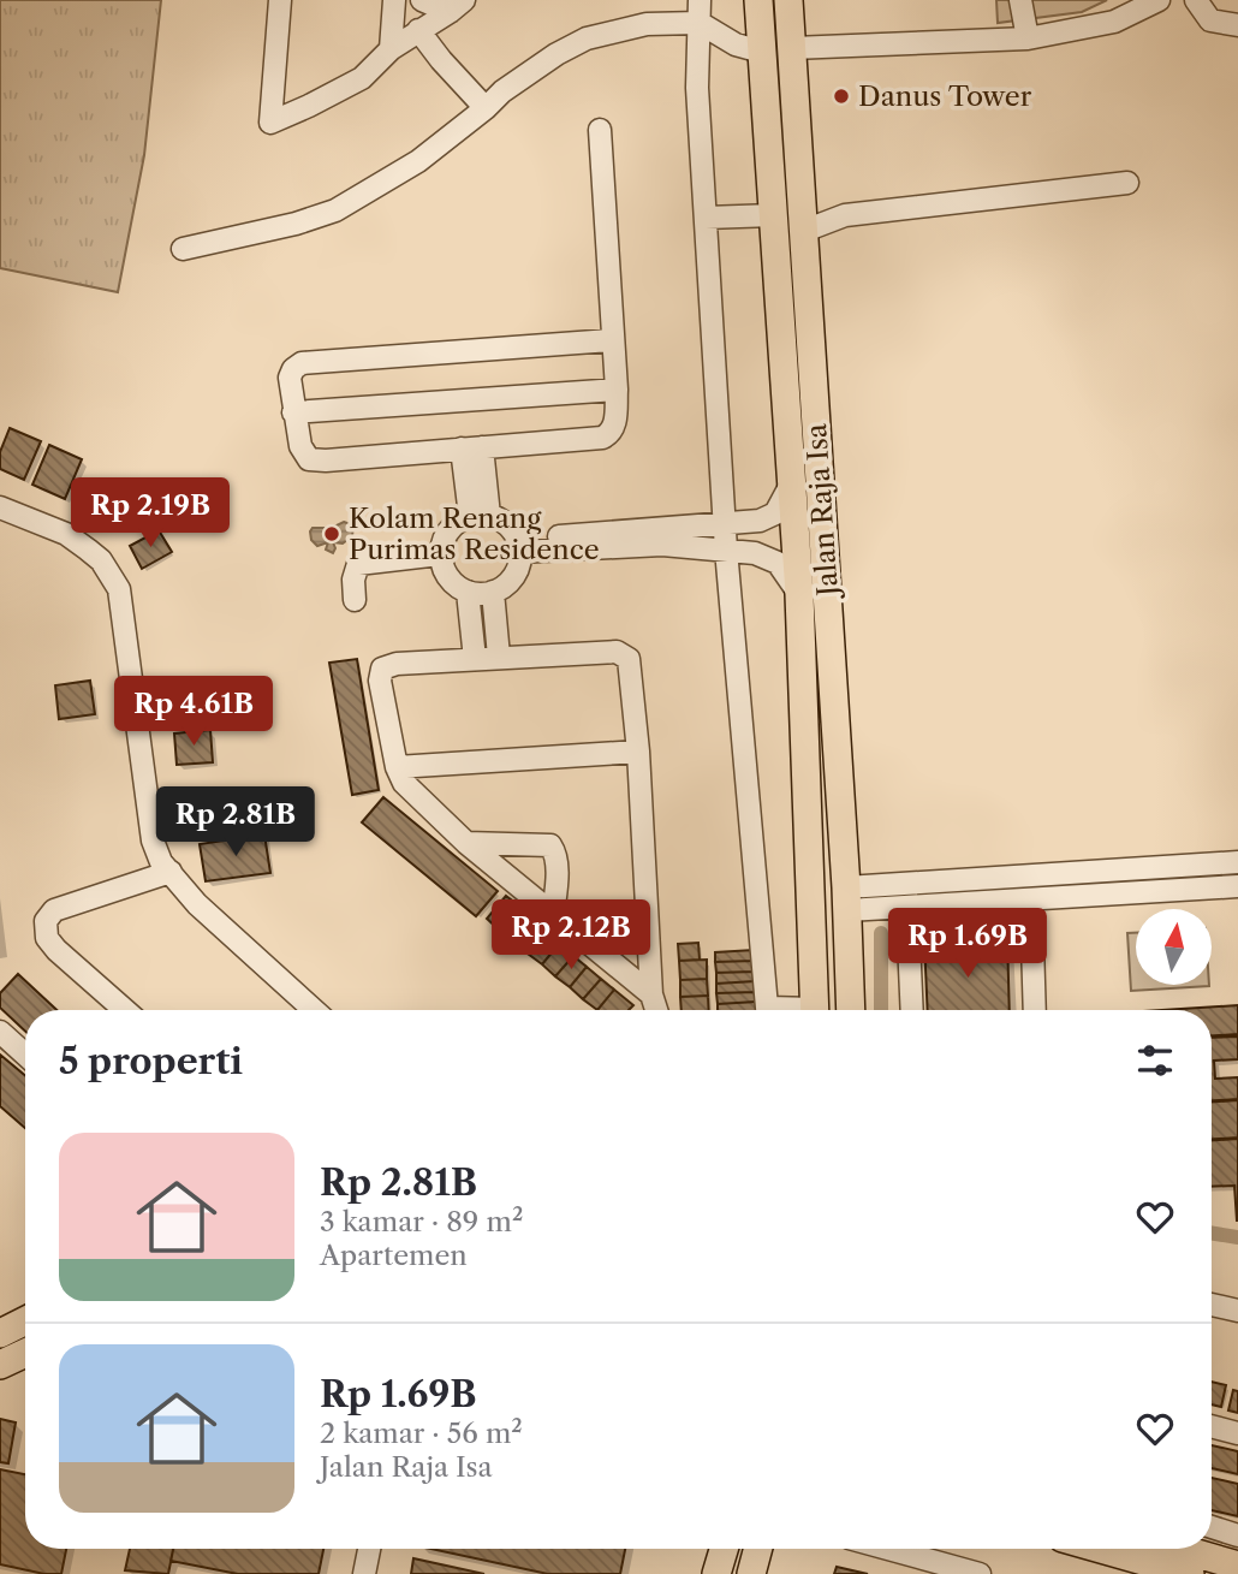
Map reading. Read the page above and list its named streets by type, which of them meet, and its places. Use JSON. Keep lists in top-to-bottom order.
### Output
{
  "streets": {
    "main road": ["Jalan Raja Isa"]
  },
  "places": ["Danus Tower", "Kolam Renang Purimas Residence"],
  "north": "top",
  "page": {
    "price": [
      "Rp 2.19B",
      "Rp 4.61B",
      "Rp 2.81B",
      "Rp 2.12B",
      "Rp 1.69B"
    ],
    "heading": "5 properti",
    "list": [
      {
        "name": "Rp 2.81B",
        "note": "3 kamar · 89 m² · Apartemen"
      },
      {
        "name": "Rp 1.69B",
        "note": "2 kamar · 56 m² · Jalan Raja Isa"
      }
    ]
  }
}
